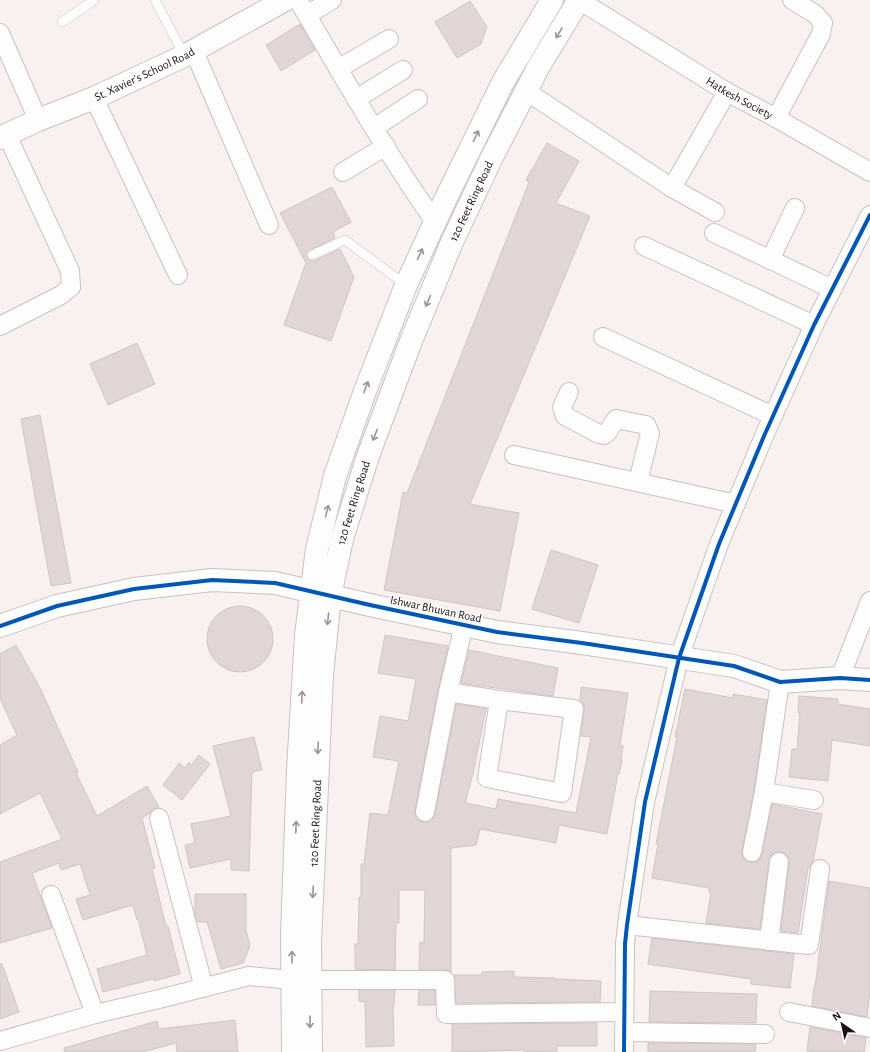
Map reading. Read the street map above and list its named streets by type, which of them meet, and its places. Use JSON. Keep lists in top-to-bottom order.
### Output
{
  "streets": {
    "main road": ["St. Xavier's School Road", "120 Feet Ring Road", "Ishwar Bhuvan Road"],
    "street": ["Hatkesh Society"]
  },
  "crossings": [
    ["Hatkesh Society", "120 Feet Ring Road"],
    ["120 Feet Ring Road", "Ishwar Bhuvan Road"]
  ],
  "north": "top left"
}
